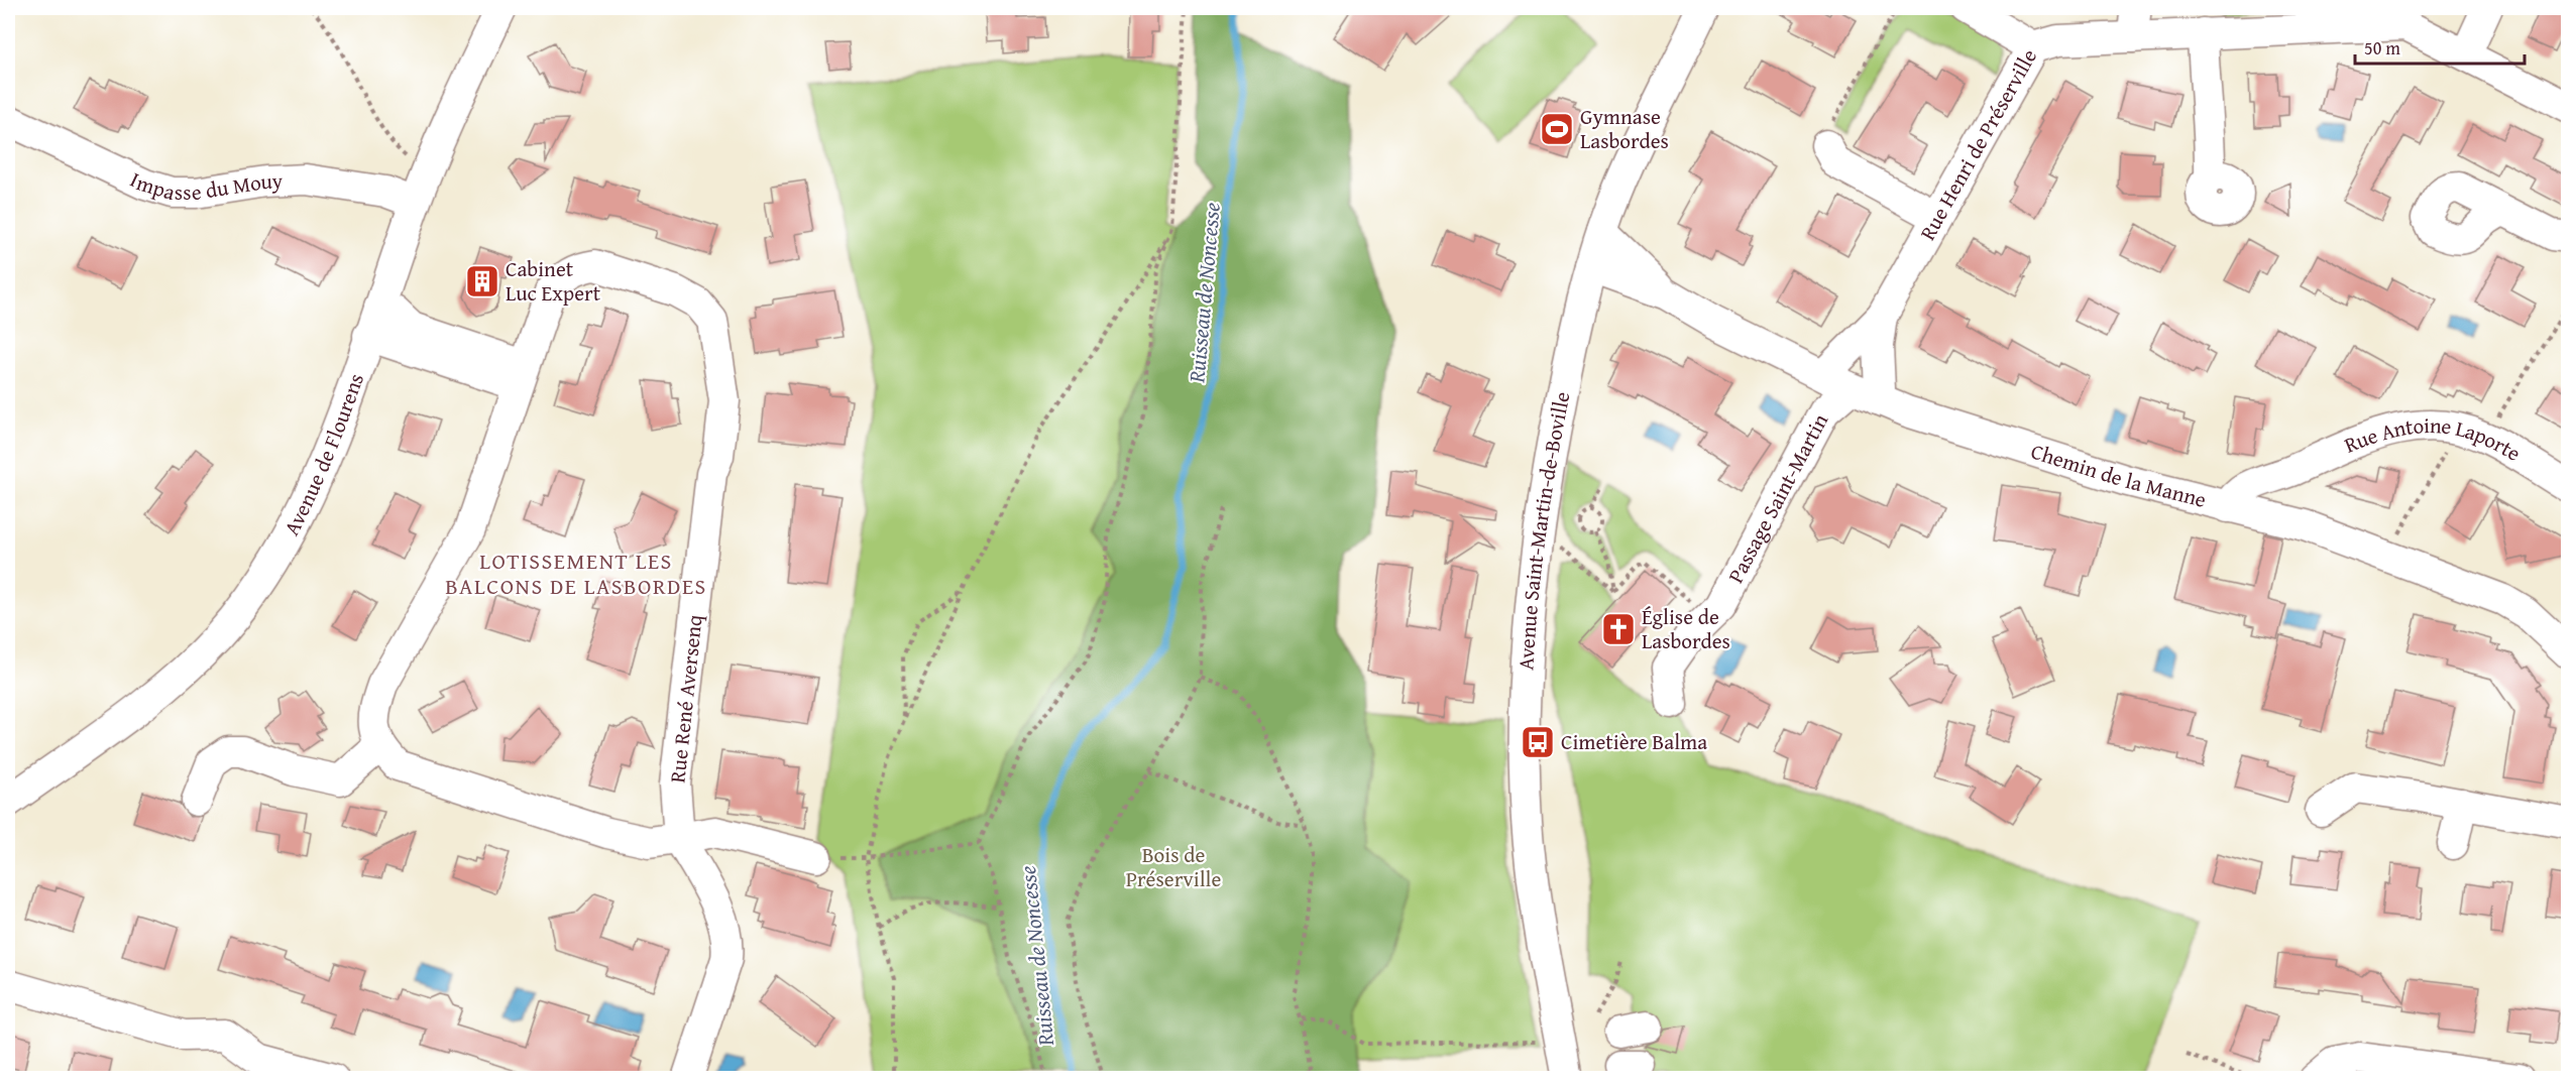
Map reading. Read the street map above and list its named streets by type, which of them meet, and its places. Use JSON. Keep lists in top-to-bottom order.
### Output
{
  "streets": {
    "street": [
      "Rue Henri de Préserville",
      "Impasse du Mouy",
      "Avenue de Flourens",
      "Rue Antoine Laporte",
      "Chemin de la Manne",
      "Passage Saint-Martin",
      "Avenue Saint-Martin-de-Boville",
      "Rue René Aversenq"
    ]
  },
  "crossings": [
    ["Rue Henri de Préserville", "Chemin de la Manne"],
    ["Rue Henri de Préserville", "Passage Saint-Martin"],
    ["Impasse du Mouy", "Avenue de Flourens"],
    ["Rue Antoine Laporte", "Chemin de la Manne"],
    ["Chemin de la Manne", "Passage Saint-Martin"],
    ["Chemin de la Manne", "Avenue Saint-Martin-de-Boville"]
  ],
  "districts": ["LOTISSEMENT LES BALCONS DE LASBORDES"],
  "water": ["Ruisseau de Noncesse"],
  "parks": ["Bois de Préserville"],
  "places": {
    "sports": ["Gymnase Lasbordes"],
    "building": ["Cabinet Luc Expert"],
    "church": ["Église de Lasbordes"],
    "bus stop": ["Cimetière Balma"]
  },
  "scale_bar": "50 m"
}
